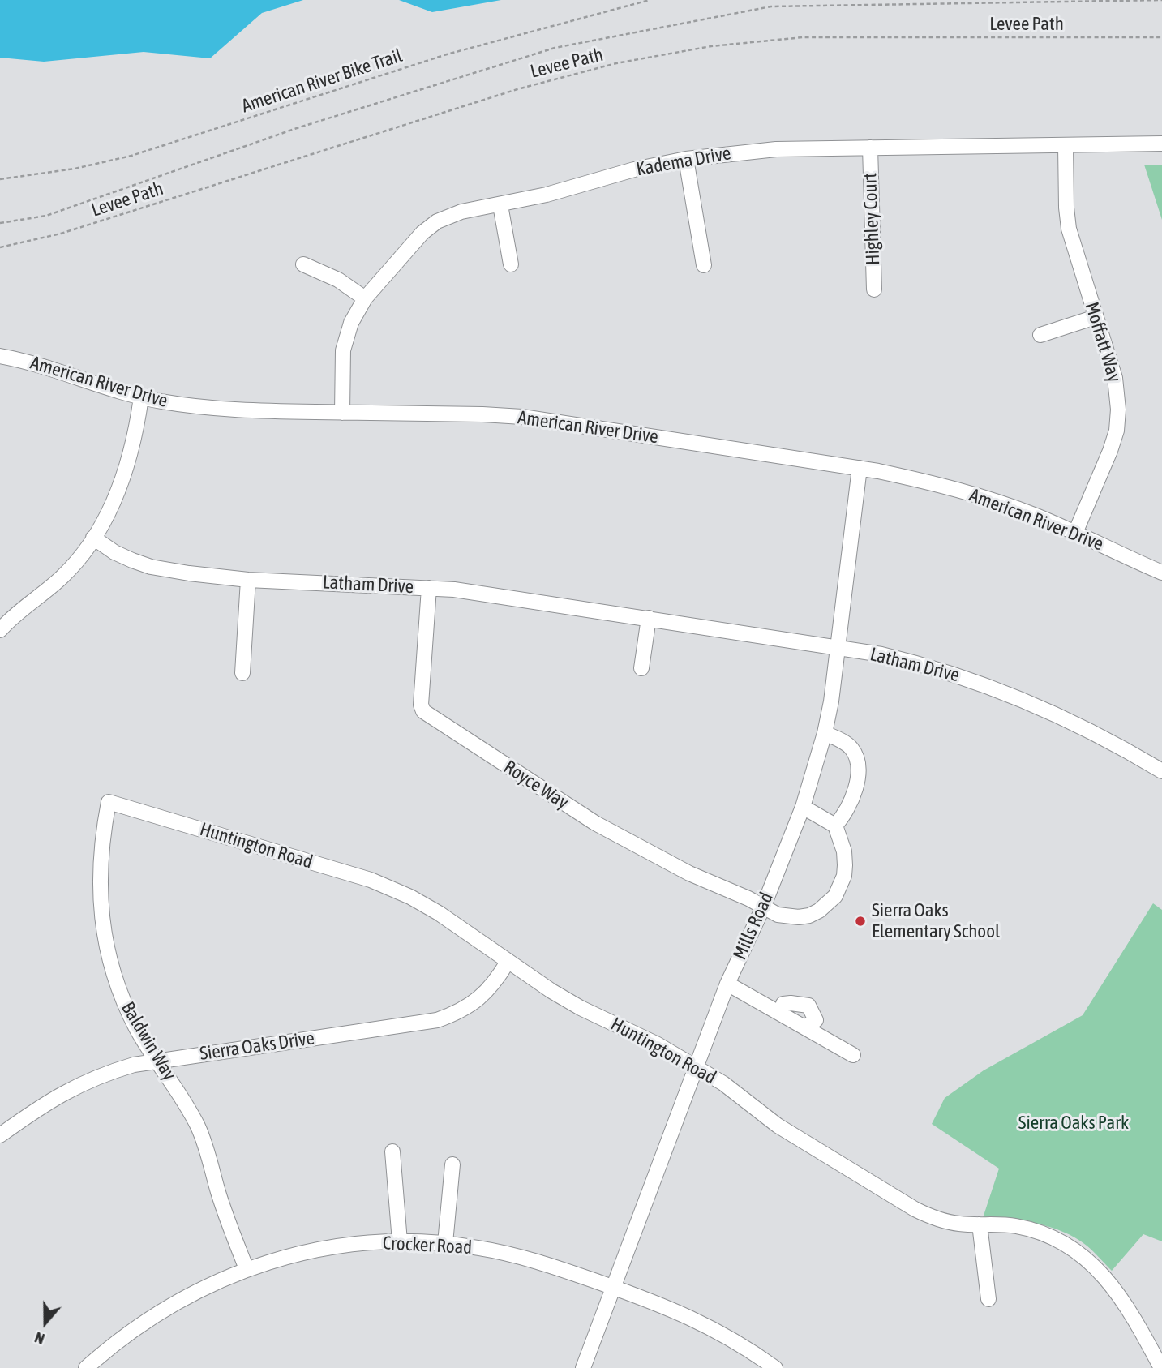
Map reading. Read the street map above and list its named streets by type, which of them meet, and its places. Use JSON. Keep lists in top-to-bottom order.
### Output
{
  "streets": {
    "street": [
      "Kadema Drive",
      "Highley Court",
      "Moffatt Way",
      "American River Drive",
      "Latham Drive",
      "Royce Way",
      "Huntington Road",
      "Mills Road",
      "Baldwin Way",
      "Sierra Oaks Drive",
      "Crocker Road"
    ],
    "path": ["Levee Path", "American River Bike Trail"]
  },
  "crossings": [
    ["Kadema Drive", "Highley Court"],
    ["Kadema Drive", "Moffatt Way"],
    ["Kadema Drive", "American River Drive"],
    ["Moffatt Way", "American River Drive"],
    ["American River Drive", "Mills Road"],
    ["Latham Drive", "Royce Way"],
    ["Latham Drive", "Mills Road"],
    ["Royce Way", "Mills Road"],
    ["Huntington Road", "Mills Road"],
    ["Huntington Road", "Baldwin Way"],
    ["Huntington Road", "Sierra Oaks Drive"],
    ["Mills Road", "Crocker Road"],
    ["Baldwin Way", "Sierra Oaks Drive"],
    ["Baldwin Way", "Crocker Road"]
  ],
  "parks": ["Sierra Oaks Park"],
  "places": ["Sierra Oaks Elementary School"],
  "north": "bottom"
}
